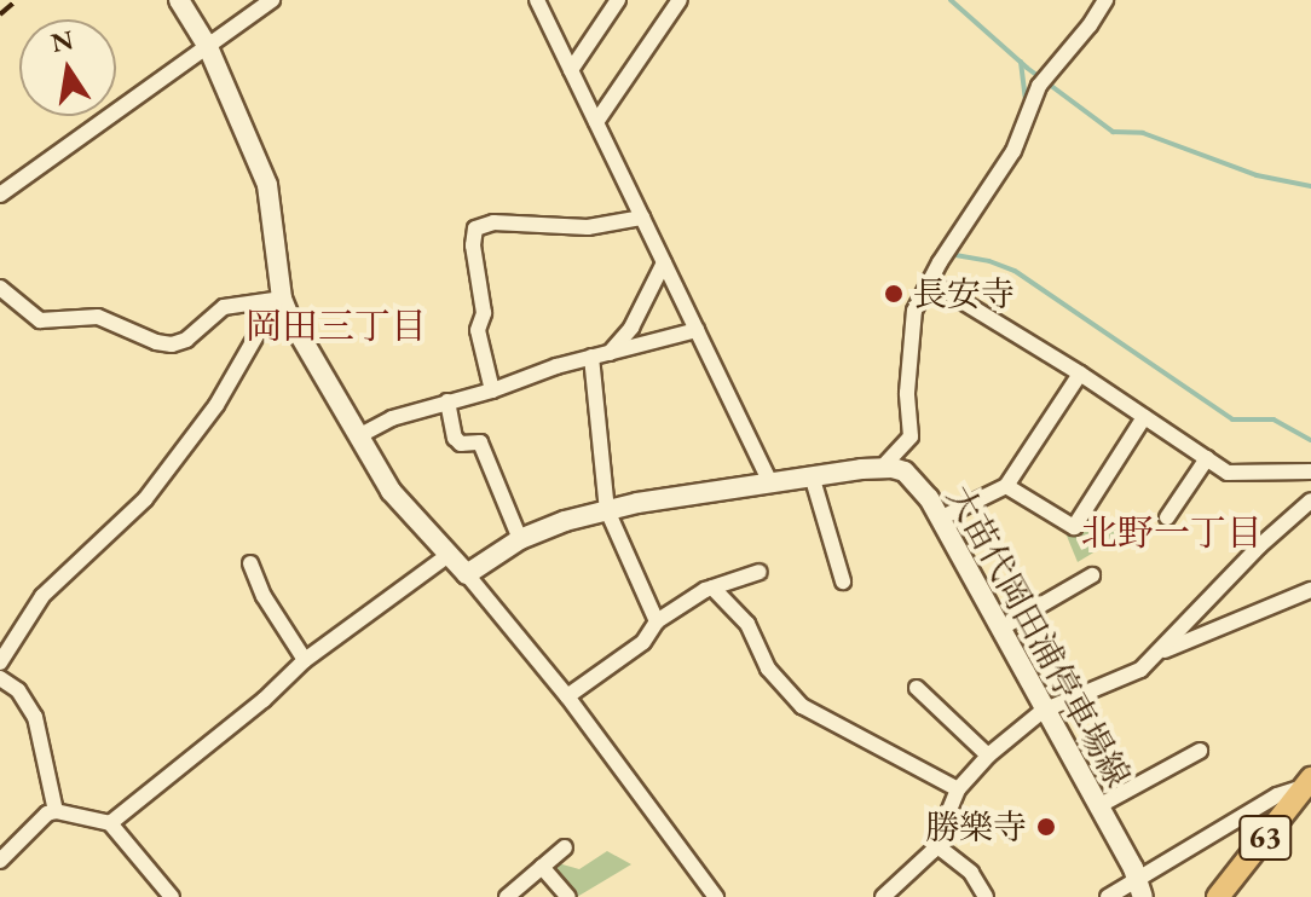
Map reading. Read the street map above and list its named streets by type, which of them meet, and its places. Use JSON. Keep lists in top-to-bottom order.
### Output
{
  "streets": {
    "main road": ["大苗代岡田浦停車場線", "63"]
  },
  "districts": ["岡田三丁目", "北野一丁目"],
  "places": ["長安寺", "勝樂寺"],
  "north": "top"
}
